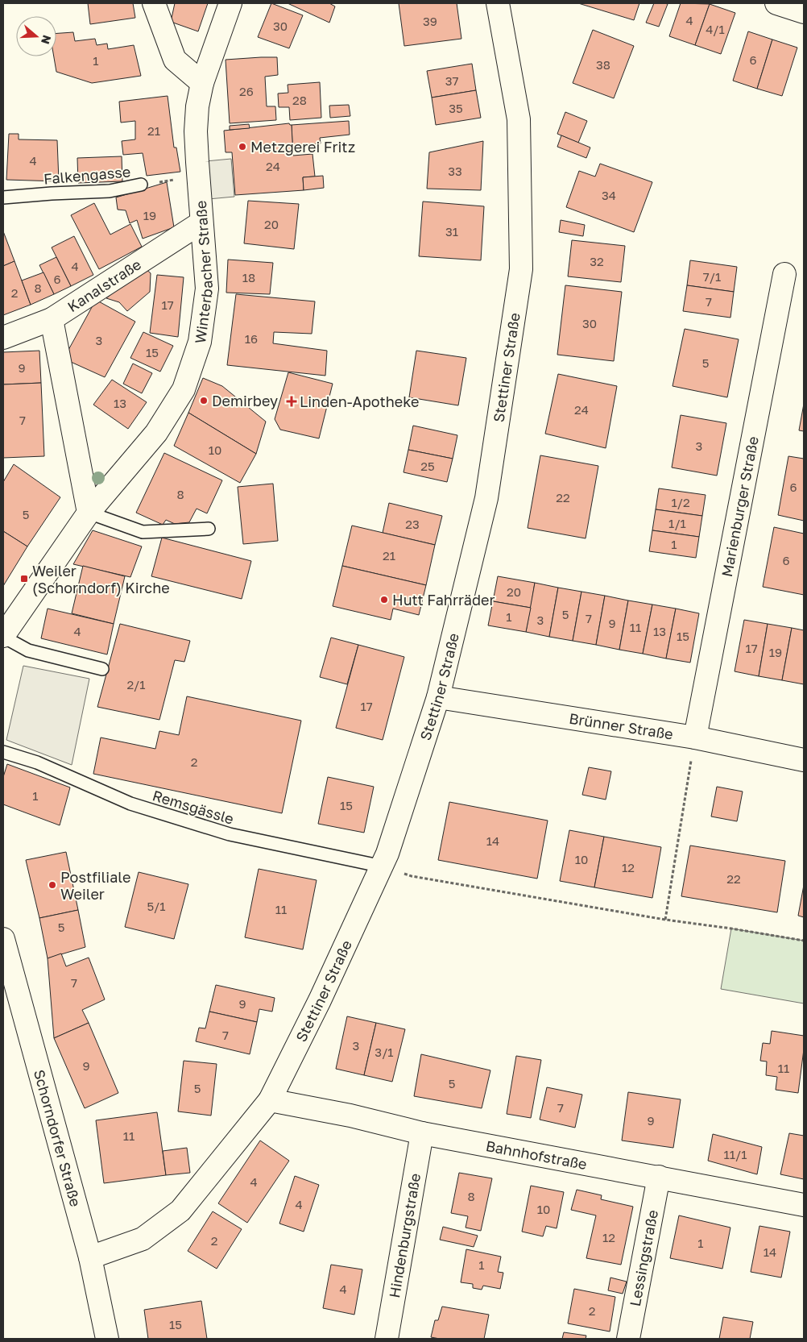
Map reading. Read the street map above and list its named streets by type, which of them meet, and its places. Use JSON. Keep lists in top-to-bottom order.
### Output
{
  "streets": {
    "street": [
      "Winterbacher Straße",
      "Kanalstraße",
      "Stettiner Straße",
      "Marienburger Straße",
      "Brünner Straße",
      "Schorndorfer Straße",
      "Bahnhofstraße",
      "Hindenburgstraße",
      "Lessingstraße"
    ],
    "lane": ["Falkengasse", "Remsgässle"]
  },
  "crossings": [
    ["Falkengasse", "Winterbacher Straße"],
    ["Winterbacher Straße", "Kanalstraße"],
    ["Stettiner Straße", "Brünner Straße"],
    ["Stettiner Straße", "Remsgässle"],
    ["Stettiner Straße", "Schorndorfer Straße"],
    ["Stettiner Straße", "Bahnhofstraße"],
    ["Marienburger Straße", "Brünner Straße"],
    ["Bahnhofstraße", "Hindenburgstraße"],
    ["Bahnhofstraße", "Lessingstraße"]
  ],
  "places": {
    "other": [
      "Metzgerei Fritz",
      "Demirbey",
      "Hutt Fahrräder",
      "Postfiliale Weiler"
    ],
    "health": ["Linden-Apotheke"],
    "transit": ["Weiler (Schorndorf) Kirche"]
  },
  "house_numbers": [
    "4",
    "39",
    "30",
    "4/1",
    "6",
    "1",
    "38",
    "37",
    "26",
    "28",
    "35",
    "21",
    "4",
    "24",
    "33",
    "34",
    "19",
    "20",
    "31",
    "32",
    "4",
    "7/1",
    "18",
    "6",
    "8",
    "2",
    "7",
    "17",
    "30",
    "16",
    "3",
    "15",
    "5",
    "9",
    "13",
    "24",
    "7",
    "3",
    "10",
    "25",
    "6",
    "8",
    "22",
    "1/2",
    "5",
    "1/1",
    "23",
    "1",
    "21",
    "6",
    "20",
    "5",
    "1",
    "7",
    "3",
    "9",
    "11",
    "4",
    "13",
    "15",
    "17",
    "19",
    "2/1",
    "17",
    "2",
    "1",
    "15",
    "14",
    "10",
    "12",
    "22",
    "5/1",
    "11",
    "5",
    "7",
    "9",
    "7",
    "3",
    "3/1",
    "9",
    "11",
    "5",
    "5",
    "7",
    "9",
    "11",
    "11/1",
    "4",
    "8",
    "4",
    "10",
    "12",
    "2",
    "1",
    "14",
    "1",
    "4",
    "2",
    "15"
  ],
  "north": "right"
}
